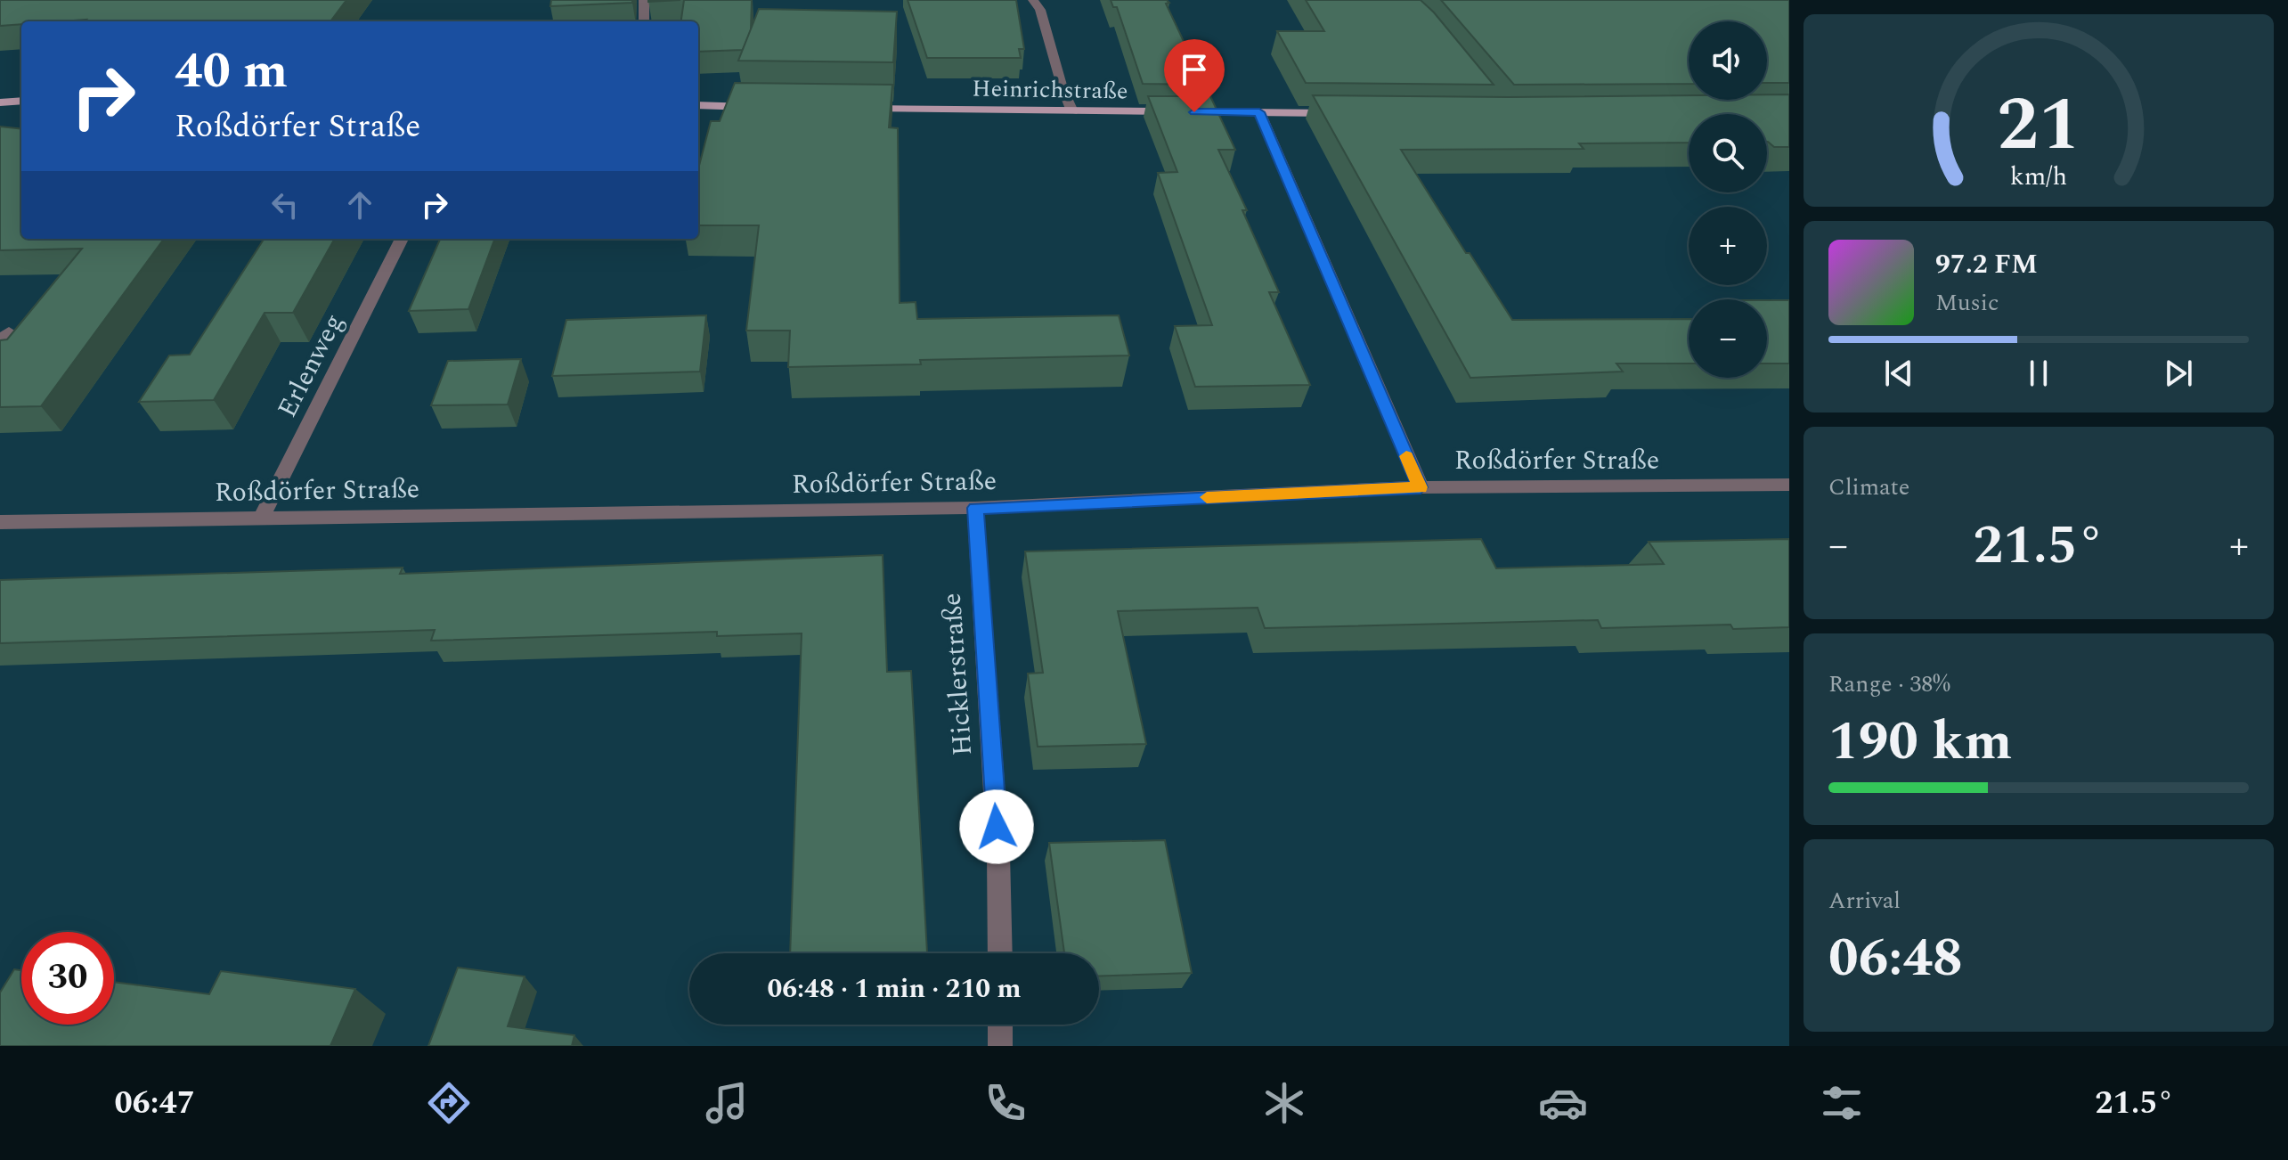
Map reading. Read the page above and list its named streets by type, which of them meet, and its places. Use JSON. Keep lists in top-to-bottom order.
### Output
{
  "streets": {
    "main road": ["Heinrichstraße"],
    "street": ["Erlenweg", "Roßdörfer Straße", "Hicklerstraße"]
  },
  "crossings": [
    ["Erlenweg", "Roßdörfer Straße"],
    ["Roßdörfer Straße", "Hicklerstraße"]
  ],
  "page": {
    "map_buttons": ["+", "−"],
    "turn": ["40 m", "Roßdörfer Straße"],
    "song": ["97.2 FM", "Music"],
    "tile": [
      "Climate",
      ["Range · 38%", "190 km"],
      ["Arrival", "06:48"]
    ],
    "heat": ["−", "21.5°", "+"],
    "limit": "30",
    "trip": "06:48 · 1 min · 210 m",
    "tabs": ["06:47", "21.5°"],
    "gauge": ["21", "km/h"]
  }
}
